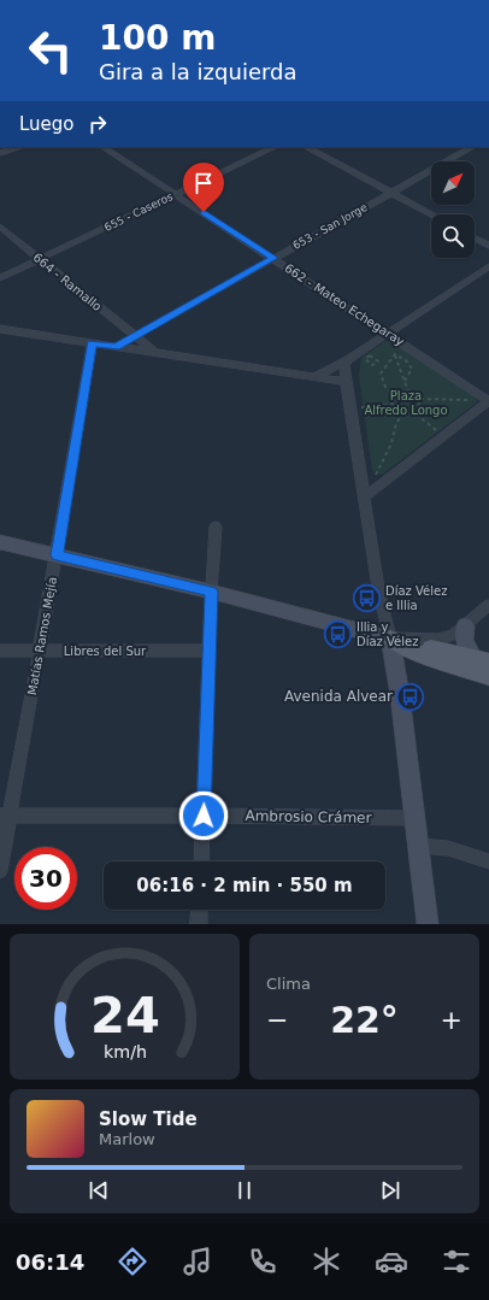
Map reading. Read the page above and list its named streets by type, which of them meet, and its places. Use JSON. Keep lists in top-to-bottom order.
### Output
{
  "streets": {
    "street": [
      "655 - Caseros",
      "653 - San Jorge",
      "664 - Ramallo",
      "662 - Mateo Echegaray",
      "Matías Ramos Mejía",
      "Libres del Sur",
      "Ambrosio Crámer"
    ]
  },
  "crossings": [
    ["655 - Caseros", "664 - Ramallo"],
    ["655 - Caseros", "662 - Mateo Echegaray"],
    ["653 - San Jorge", "664 - Ramallo"],
    ["653 - San Jorge", "662 - Mateo Echegaray"],
    ["Matías Ramos Mejía", "Libres del Sur"],
    ["Matías Ramos Mejía", "Ambrosio Crámer"]
  ],
  "parks": ["Plaza Alfredo Longo"],
  "places": {
    "bus stop": ["Díaz Vélez e Illia", "Illia y Díaz Vélez", "Avenida Alvear"]
  },
  "north": "top right",
  "page": {
    "turn": ["100 m", "Gira a la izquierda"],
    "then": "Luego",
    "limit": "30",
    "trip": "06:16 · 2 min · 550 m",
    "tile": "Clima",
    "heat": ["−", "22°", "+"],
    "song": ["Slow Tide", "Marlow"],
    "tabs": "06:14",
    "gauge": ["24", "km/h"]
  }
}
